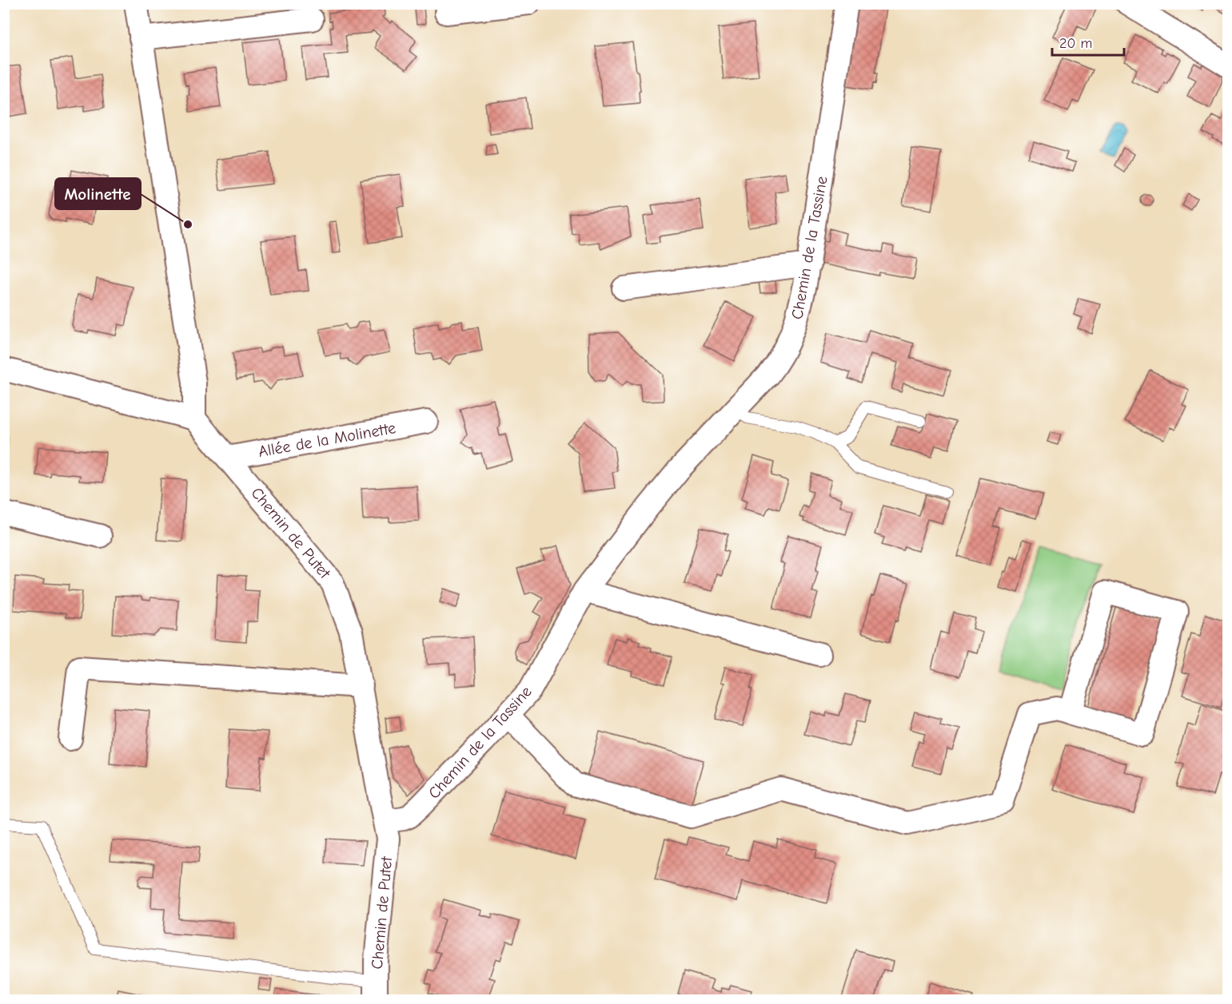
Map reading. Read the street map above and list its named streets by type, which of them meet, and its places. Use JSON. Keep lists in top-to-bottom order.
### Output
{
  "streets": {
    "street": ["Chemin de la Tassine", "Allée de la Molinette", "Chemin de Putet"]
  },
  "crossings": [
    ["Chemin de la Tassine", "Chemin de Putet"],
    ["Allée de la Molinette", "Chemin de Putet"]
  ],
  "places": ["Molinette"],
  "scale_bar": "20 m"
}
